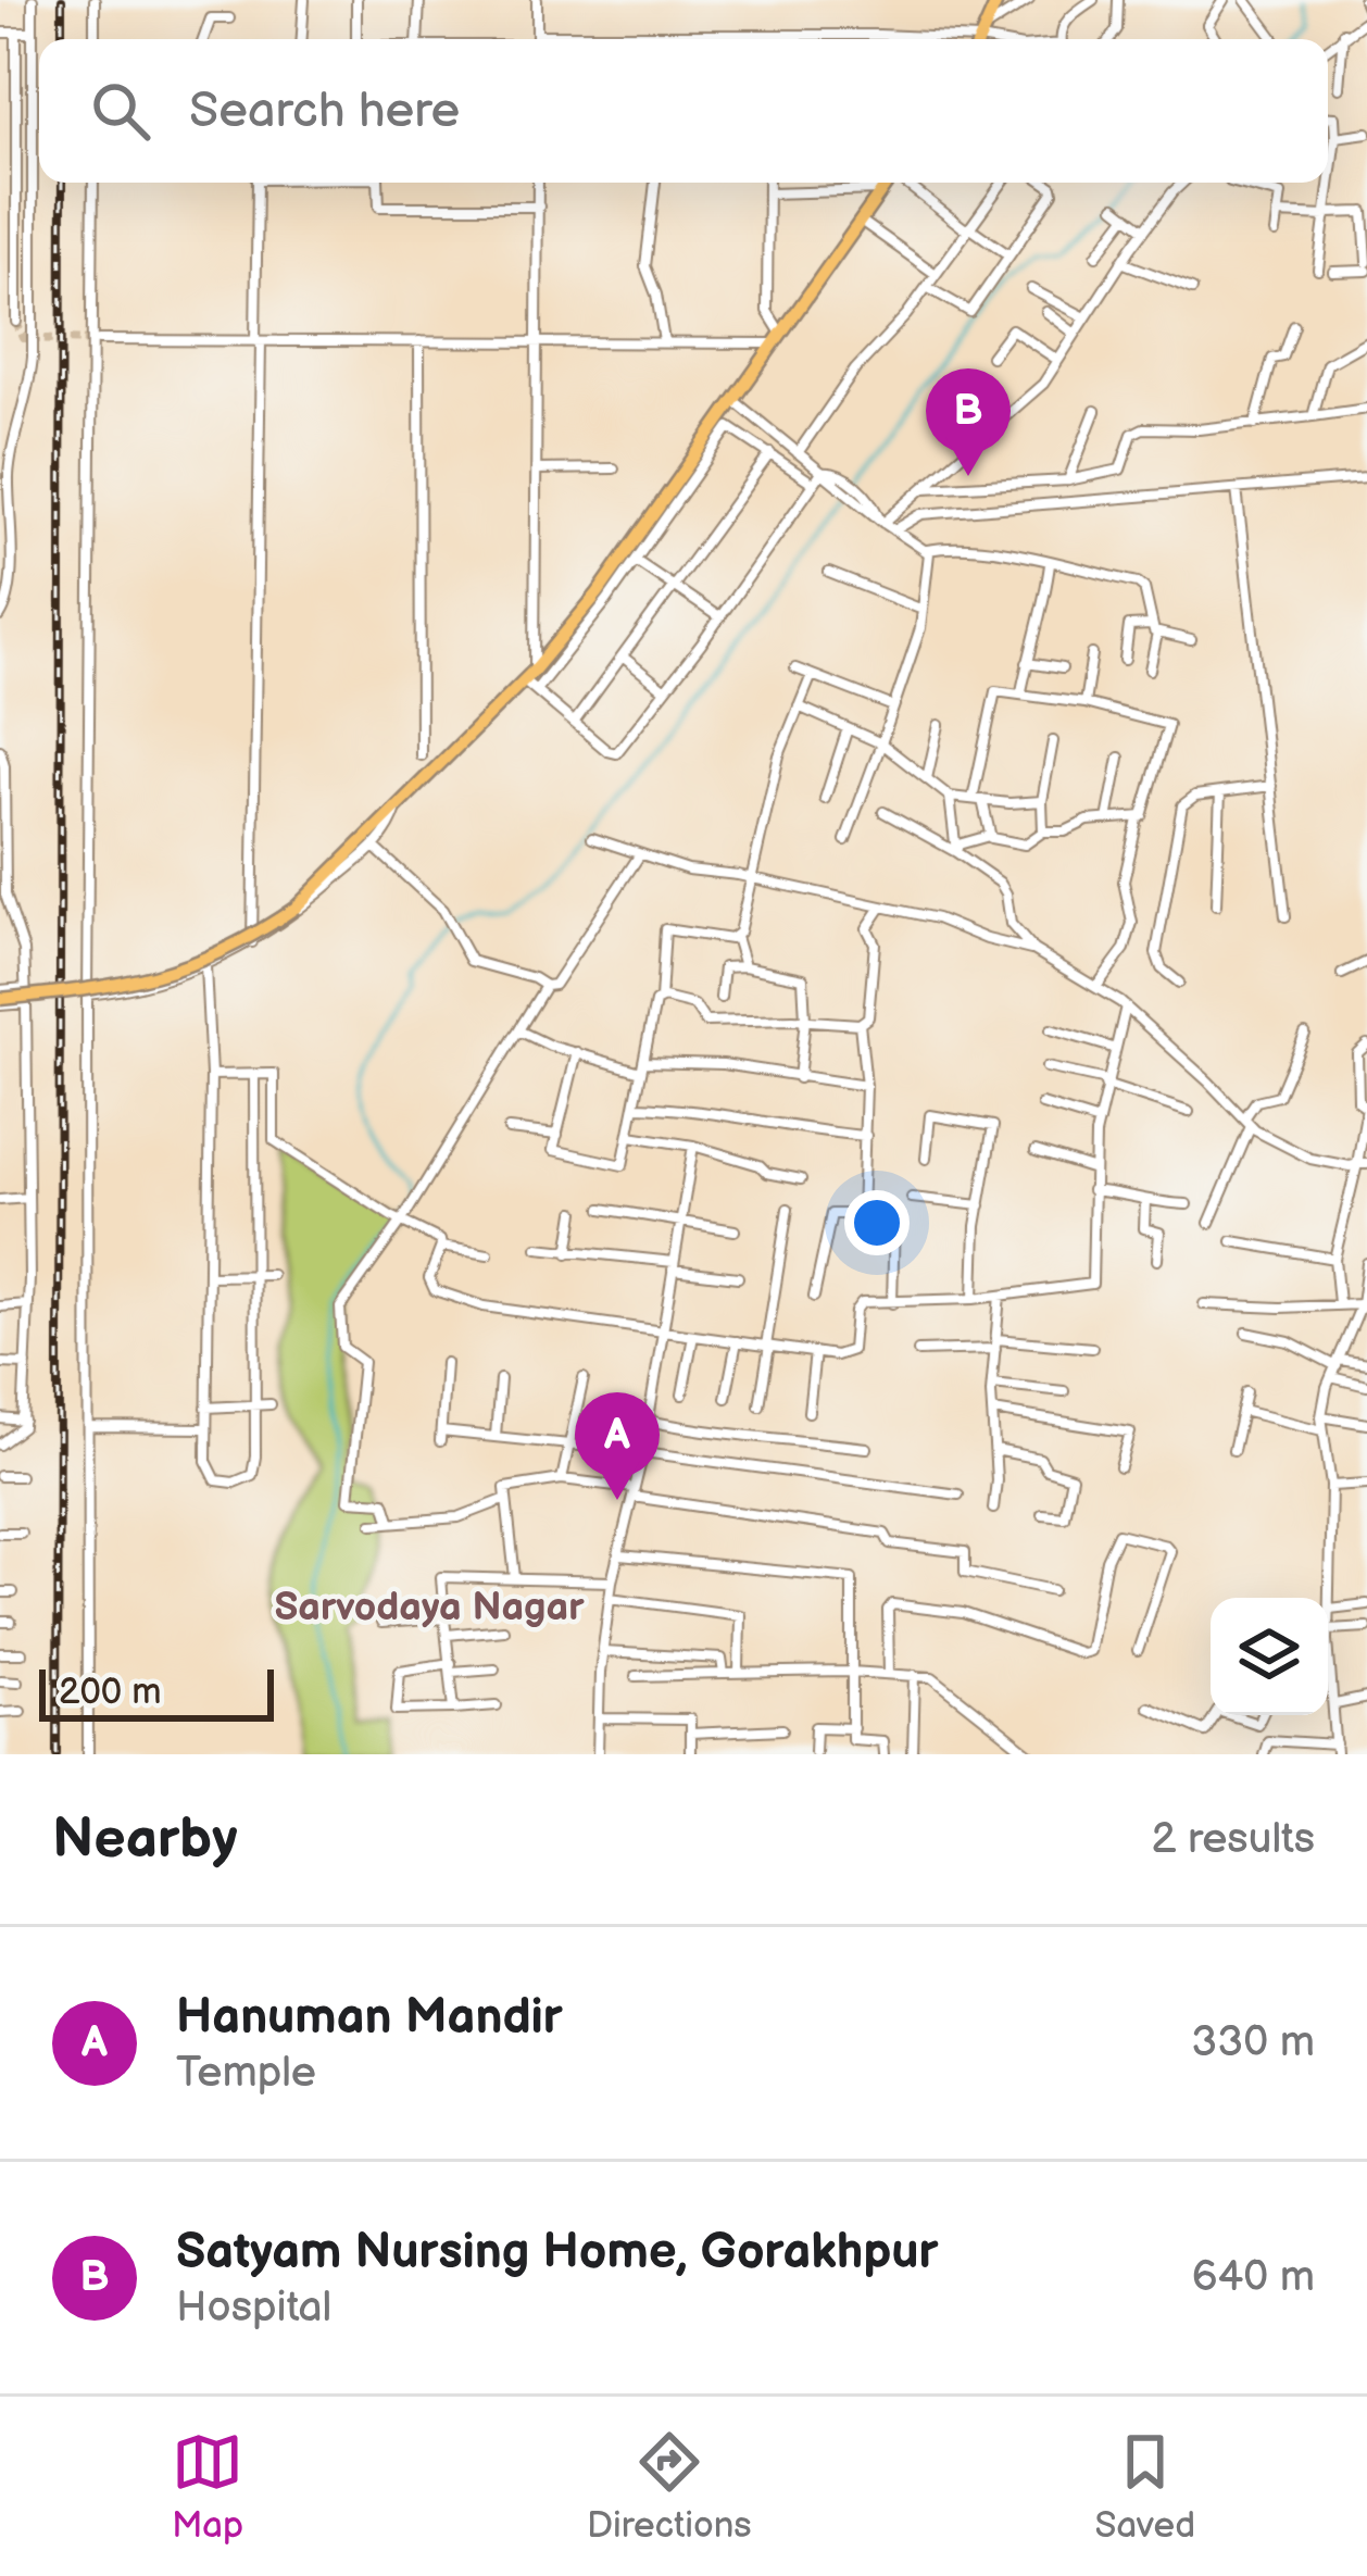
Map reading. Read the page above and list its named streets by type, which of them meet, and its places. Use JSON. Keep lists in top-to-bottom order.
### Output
{
  "districts": ["Sarvodaya Nagar"],
  "scale_bar": "200 m",
  "page": {
    "search": "Search here",
    "pins": ["B", "A"],
    "scale": "200 m",
    "heading": ["Nearby", "2 results"],
    "list": [
      {
        "mark": "A",
        "name": "Hanuman Mandir",
        "note": "Temple",
        "value": "330 m"
      },
      {
        "mark": "B",
        "name": "Satyam Nursing Home, Gorakhpur",
        "note": "Hospital",
        "value": "640 m"
      }
    ],
    "nav": ["Map", "Directions", "Saved"]
  }
}
